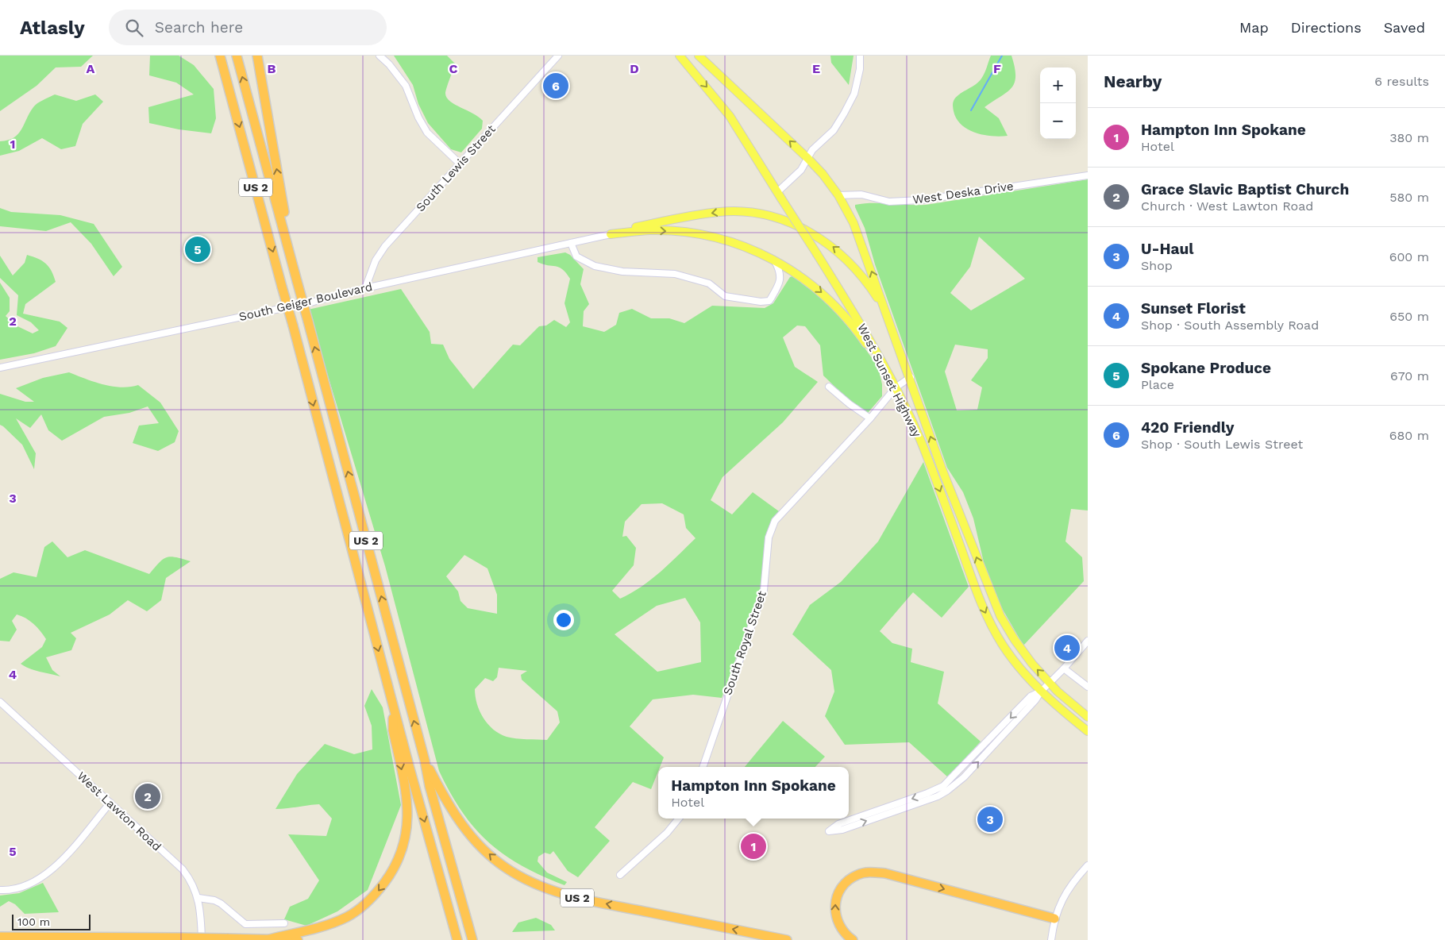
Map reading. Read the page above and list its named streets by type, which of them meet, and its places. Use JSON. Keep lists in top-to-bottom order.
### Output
{
  "streets": {
    "highway": ["US 2"],
    "main road": ["West Sunset Highway"],
    "street": [
      "South Lewis Street",
      "West Deska Drive",
      "South Geiger Boulevard",
      "South Royal Street",
      "West Lawton Road"
    ]
  },
  "crossings": [
    ["South Lewis Street", "South Geiger Boulevard"],
    ["West Deska Drive", "West Sunset Highway"],
    ["West Sunset Highway", "South Royal Street"]
  ],
  "scale_bar": "100 m",
  "page": {
    "header": "Atlasly",
    "search": "Search here",
    "nav": ["Map", "Directions", "Saved"],
    "heading": ["Nearby", "6 results"],
    "map_buttons": ["+", "−"],
    "pins": [
      "6",
      "5",
      "4",
      "2",
      "3",
      "1"
    ],
    "list": [
      {
        "mark": "1",
        "name": "Hampton Inn Spokane",
        "note": "Hotel",
        "value": "380 m"
      },
      {
        "mark": "2",
        "name": "Grace Slavic Baptist Church",
        "note": "Church · West Lawton Road",
        "value": "580 m"
      },
      {
        "mark": "3",
        "name": "U-Haul",
        "note": "Shop",
        "value": "600 m"
      },
      {
        "mark": "4",
        "name": "Sunset Florist",
        "note": "Shop · South Assembly Road",
        "value": "650 m"
      },
      {
        "mark": "5",
        "name": "Spokane Produce",
        "note": "Place",
        "value": "670 m"
      },
      {
        "mark": "6",
        "name": "420 Friendly",
        "note": "Shop · South Lewis Street",
        "value": "680 m"
      }
    ],
    "popup": ["Hampton Inn Spokane", "Hotel"],
    "scale": "100 m"
  },
  "grid": {
    "columns": [
      "A",
      "B",
      "C",
      "D",
      "E",
      "F"
    ],
    "rows": [
      "1",
      "2",
      "3",
      "4",
      "5"
    ]
  }
}
